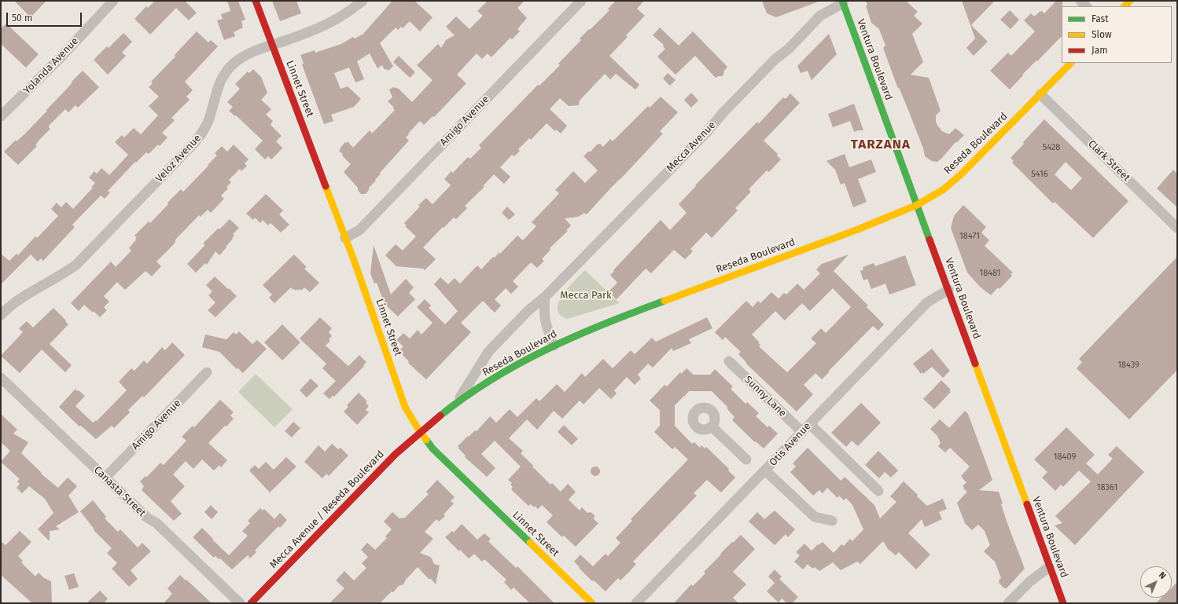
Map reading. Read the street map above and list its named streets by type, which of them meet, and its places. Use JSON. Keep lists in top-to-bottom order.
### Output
{
  "streets": {
    "main road": [
      "Ventura Boulevard",
      "Linnet Street",
      "Reseda Boulevard",
      "Mecca Avenue / Reseda Boulevard"
    ],
    "street": [
      "Yolanda Avenue",
      "Amigo Avenue",
      "Mecca Avenue",
      "Veloz Avenue",
      "Clark Street",
      "Sunny Lane",
      "Otis Avenue",
      "Canasta Street"
    ]
  },
  "crossings": [
    ["Ventura Boulevard", "Reseda Boulevard"],
    ["Ventura Boulevard", "Mecca Avenue"],
    ["Ventura Boulevard", "Otis Avenue"],
    ["Linnet Street", "Amigo Avenue"],
    ["Linnet Street", "Reseda Boulevard"],
    ["Linnet Street", "Veloz Avenue"],
    ["Linnet Street", "Mecca Avenue / Reseda Boulevard"],
    ["Amigo Avenue", "Canasta Street"],
    ["Reseda Boulevard", "Mecca Avenue"],
    ["Reseda Boulevard", "Clark Street"],
    ["Reseda Boulevard", "Mecca Avenue / Reseda Boulevard"],
    ["Sunny Lane", "Otis Avenue"]
  ],
  "districts": ["TARZANA"],
  "parks": ["Mecca Park"],
  "house_numbers": [
    "5428",
    "5416",
    "18471",
    "18481",
    "18439",
    "18409",
    "18361"
  ],
  "legend": ["Fast", "Slow", "Jam"],
  "scale_bar": "50 m",
  "north": "top right"
}
